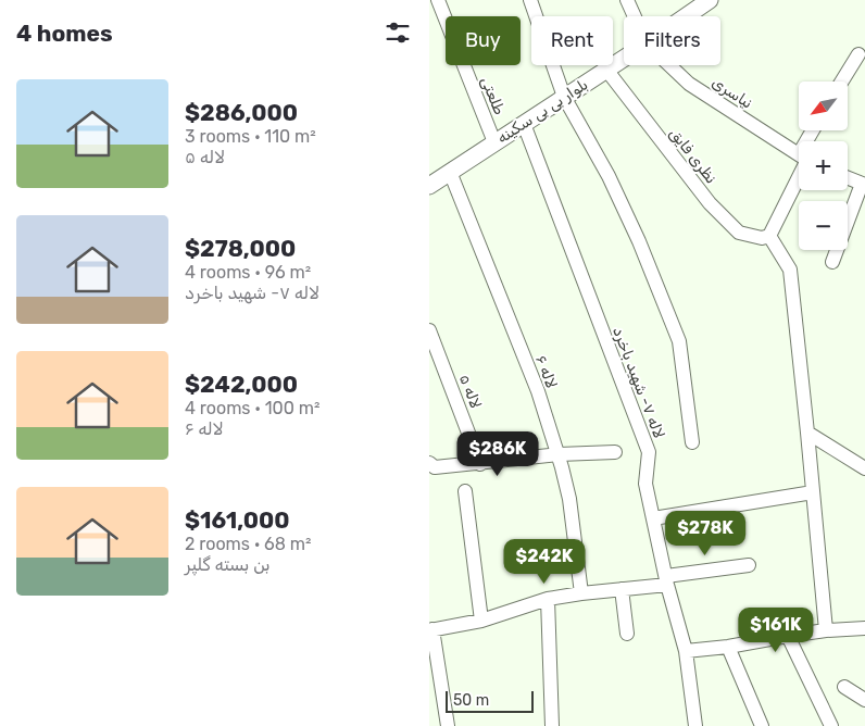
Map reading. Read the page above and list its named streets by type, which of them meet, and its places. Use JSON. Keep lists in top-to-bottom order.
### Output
{
  "streets": {
    "main road": ["بلوار بی بی سکینه"],
    "street": [
      "نیاسری",
      "طلعتی",
      "نظری فایق",
      "لاله ۶",
      "لاله ۷- شهید باخرد",
      "لاله ۵"
    ]
  },
  "crossings": [
    ["طلعتی", "بلوار بی بی سکینه"],
    ["بلوار بی بی سکینه", "نظری فایق"],
    ["بلوار بی بی سکینه", "لاله ۶"],
    ["بلوار بی بی سکینه", "لاله ۷- شهید باخرد"]
  ],
  "scale_bar": "50 m",
  "north": "bottom left",
  "page": {
    "heading": "4 homes",
    "chip": ["Buy", "Rent", "Filters"],
    "list": [
      {
        "name": "$286,000",
        "note": "3 rooms · 110 m² · لاله ۵"
      },
      {
        "name": "$278,000",
        "note": "4 rooms · 96 m² · لاله ۷- شهید باخرد"
      },
      {
        "name": "$242,000",
        "note": "4 rooms · 100 m² · لاله ۶"
      },
      {
        "name": "$161,000",
        "note": "2 rooms · 68 m² · بن بسته گلپر"
      }
    ],
    "map_buttons": ["+", "−"],
    "price": [
      "$286K",
      "$278K",
      "$242K",
      "$161K"
    ],
    "scale": "50 m"
  }
}
